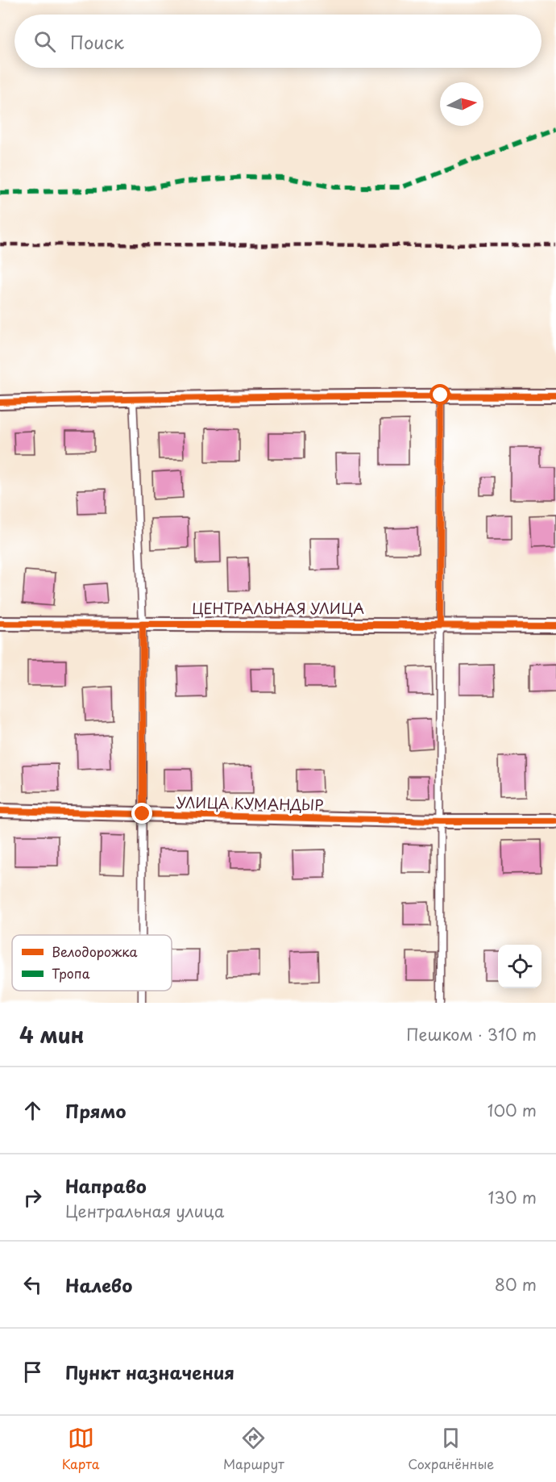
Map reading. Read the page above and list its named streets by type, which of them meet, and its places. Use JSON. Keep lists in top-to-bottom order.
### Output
{
  "streets": {
    "street": ["ЦЕНТРАЛЬНАЯ УЛИЦА", "УЛИЦА КУМАНДЫР"]
  },
  "legend": ["Велодорожка", "Тропа"],
  "north": "right",
  "page": {
    "search": "Поиск",
    "heading": ["4 мин", "Пешком · 310 m"],
    "list": [
      ["Прямо", "100 m"],
      ["Направо", "Центральная улица", "130 m"],
      ["Налево", "80 m"],
      "Пункт назначения"
    ],
    "nav": ["Карта", "Маршрут", "Сохранённые"]
  }
}
